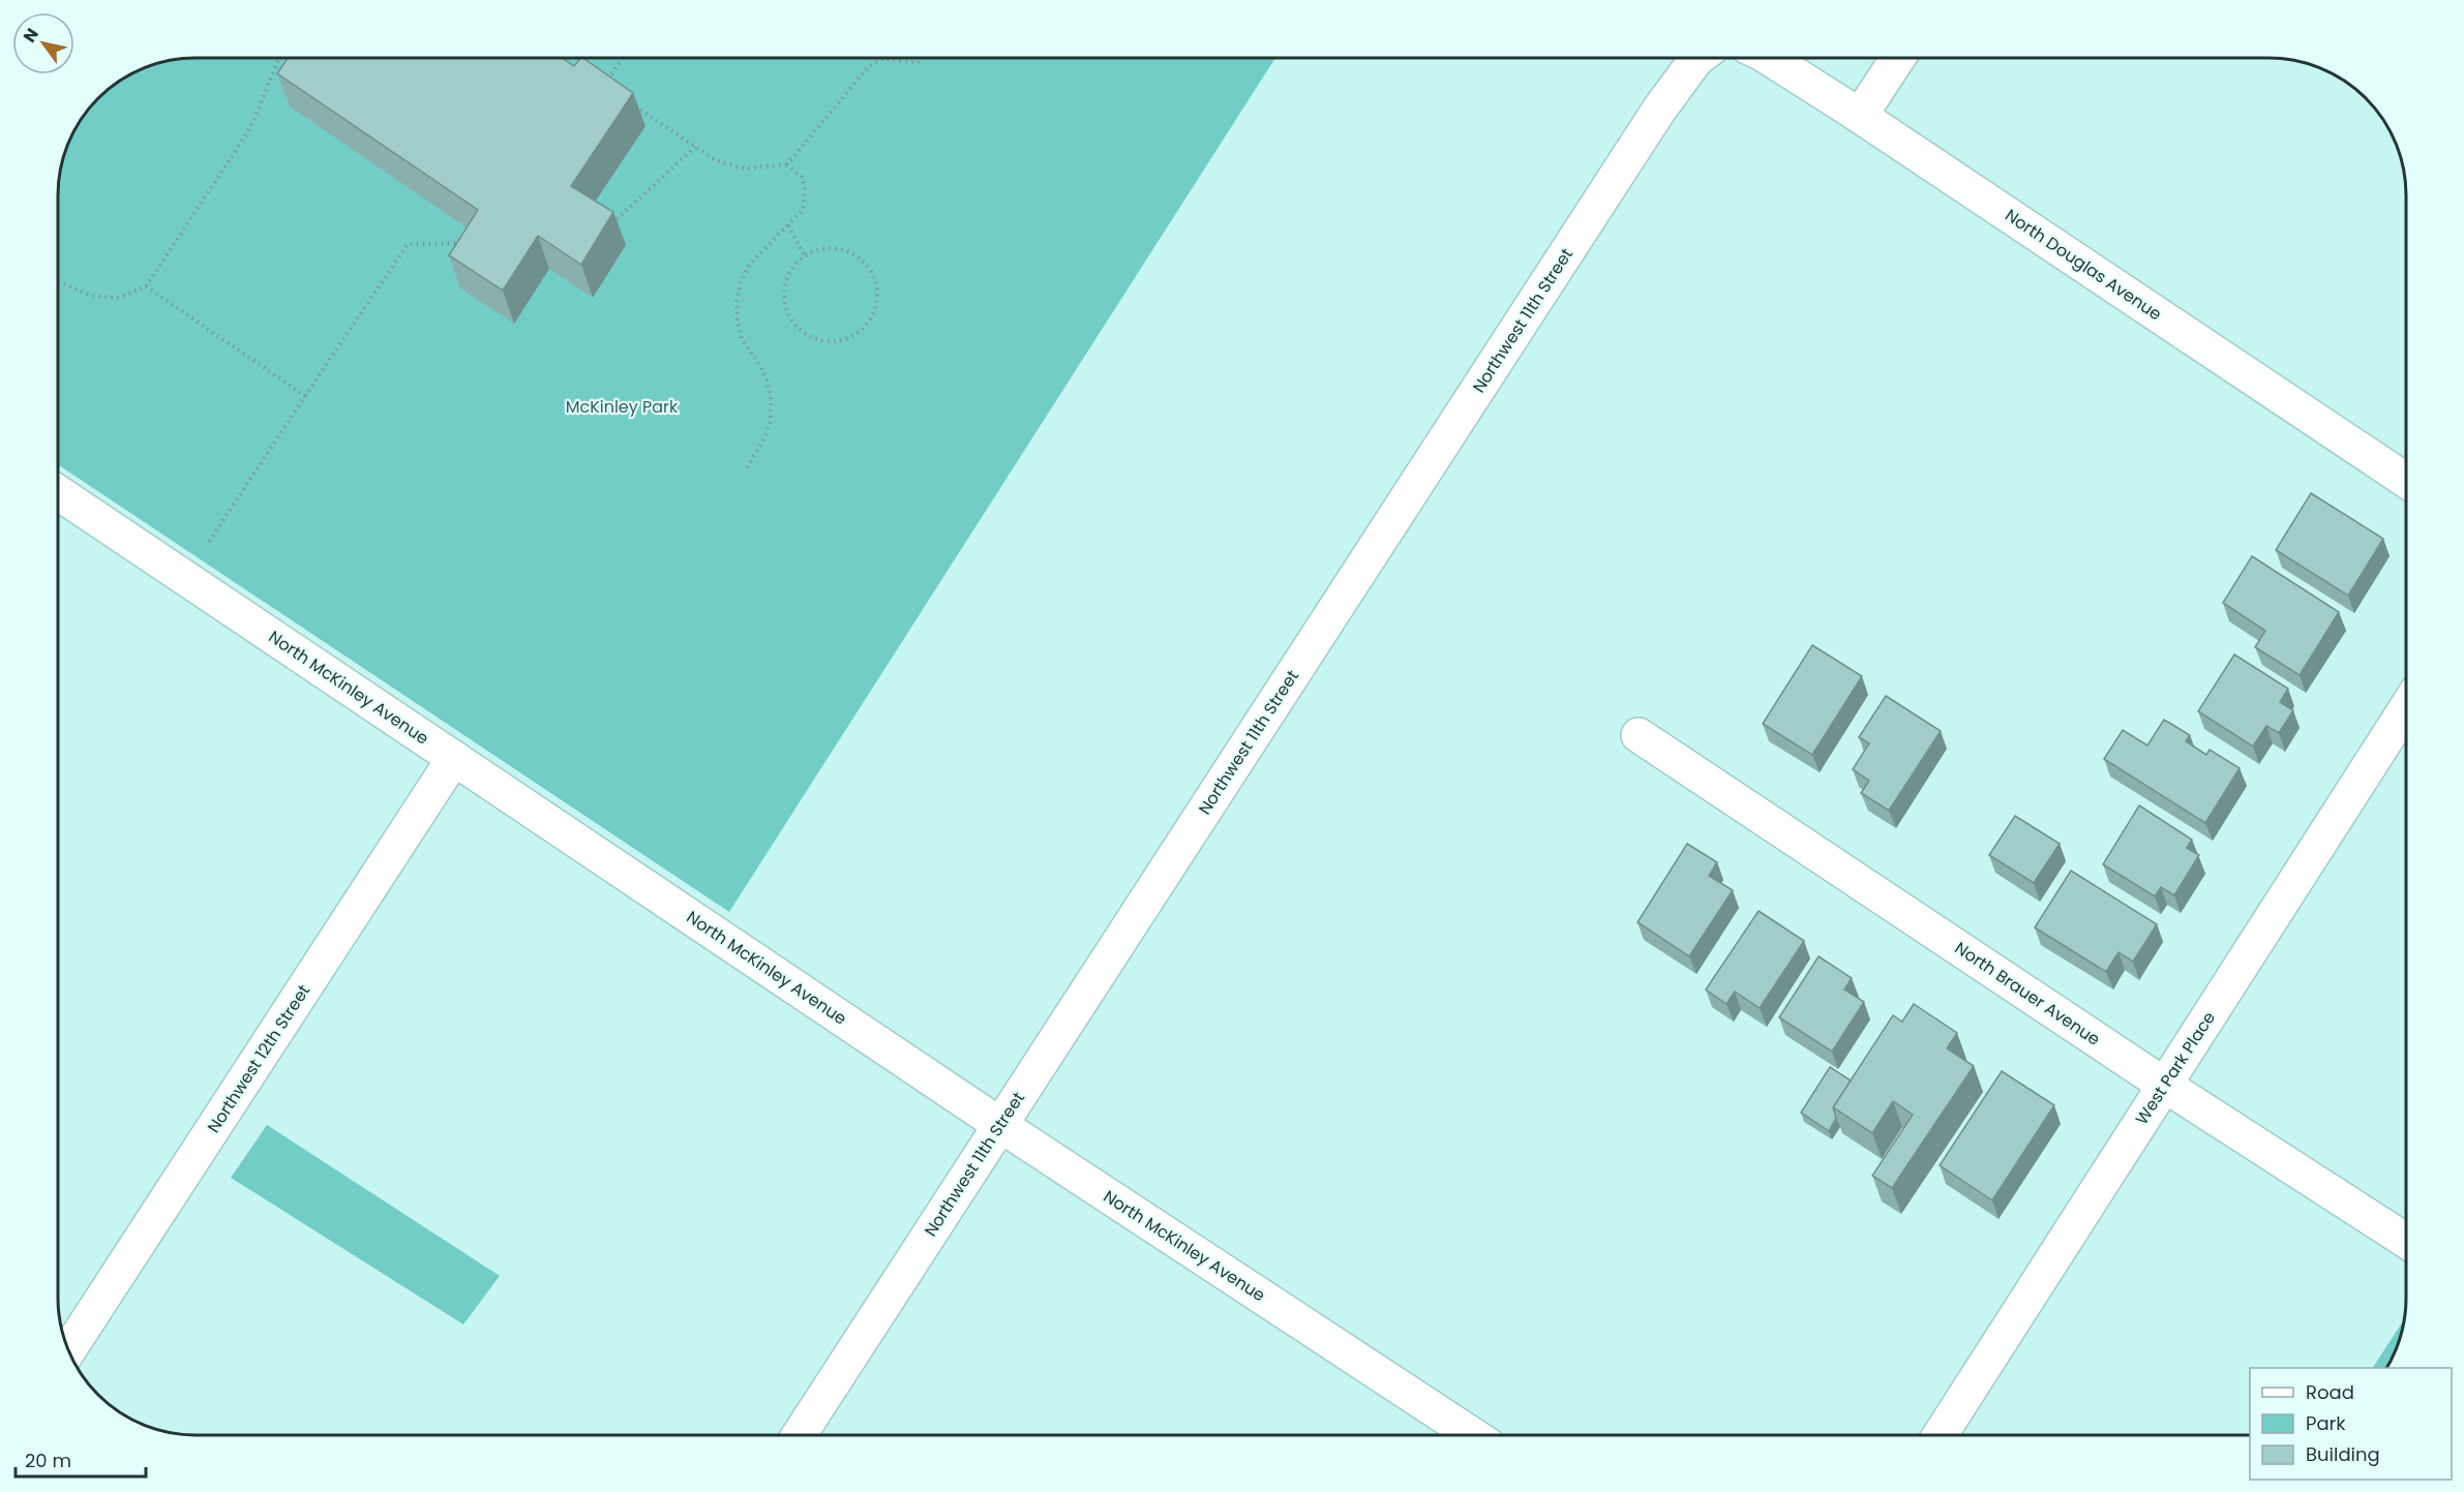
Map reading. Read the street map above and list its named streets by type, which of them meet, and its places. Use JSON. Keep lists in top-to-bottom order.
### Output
{
  "streets": {
    "street": [
      "North Douglas Avenue",
      "Northwest 11th Street",
      "North McKinley Avenue",
      "North Brauer Avenue",
      "Northwest 12th Street",
      "West Park Place"
    ]
  },
  "crossings": [
    ["Northwest 11th Street", "North McKinley Avenue"],
    ["North McKinley Avenue", "Northwest 12th Street"],
    ["North Brauer Avenue", "West Park Place"]
  ],
  "parks": ["McKinley Park"],
  "legend": ["Road", "Park", "Building"],
  "scale_bar": "20 m",
  "north": "top left"
}
